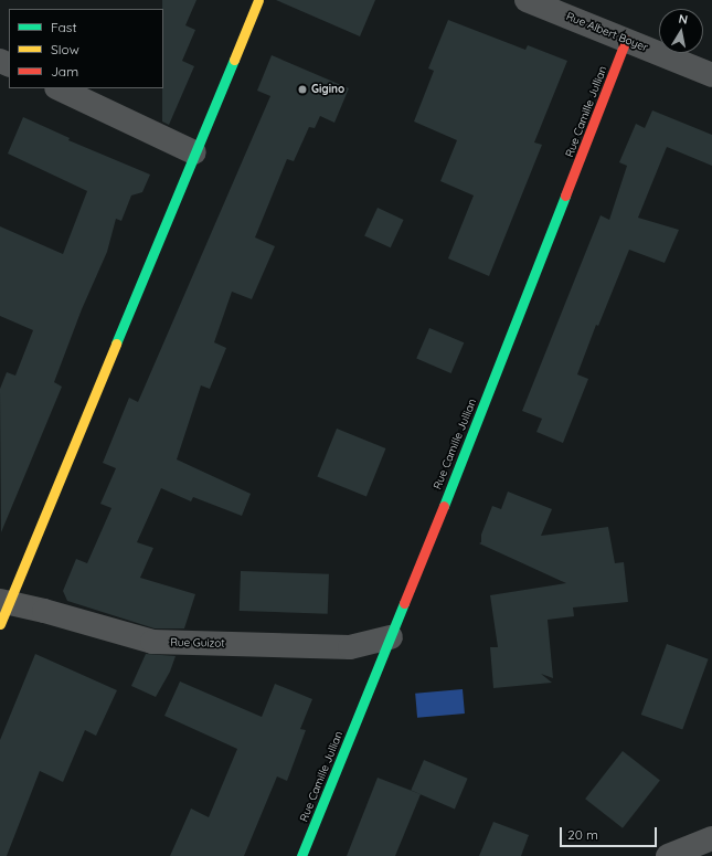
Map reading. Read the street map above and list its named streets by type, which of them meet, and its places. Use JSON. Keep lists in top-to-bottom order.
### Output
{
  "streets": {
    "street": ["Rue Albert Boyer", "Rue Camille Jullian", "Rue Guizot"]
  },
  "crossings": [
    ["Rue Albert Boyer", "Rue Camille Jullian"],
    ["Rue Camille Jullian", "Rue Guizot"]
  ],
  "places": ["Gigino"],
  "legend": ["Fast", "Slow", "Jam"],
  "scale_bar": "20 m",
  "north": "top"
}
